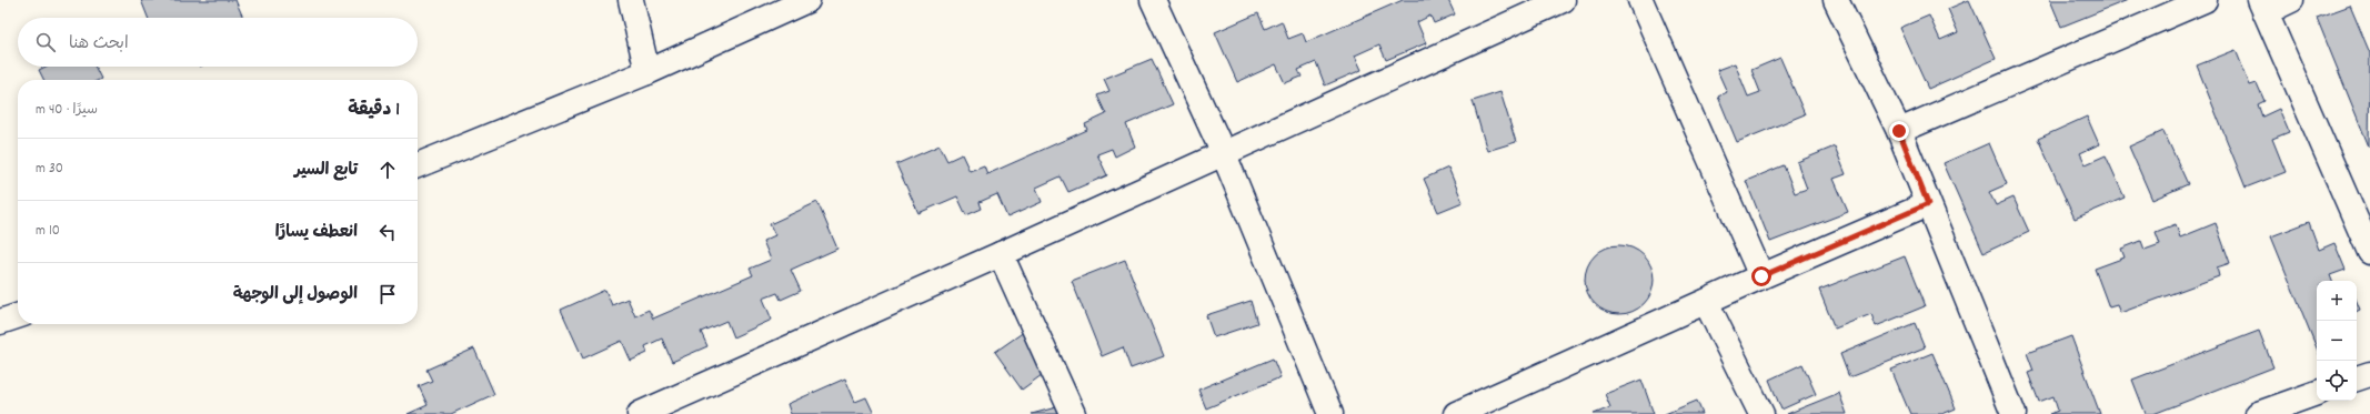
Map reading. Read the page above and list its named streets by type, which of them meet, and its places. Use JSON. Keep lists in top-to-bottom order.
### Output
{
  "page": {
    "search": "ابحث هنا",
    "heading": ["1 دقيقة", "سيرًا · 40 m"],
    "list": [
      ["تابع السير", "30 m"],
      ["انعطف يسارًا", "10 m"],
      "الوصول إلى الوجهة"
    ],
    "map_buttons": ["+", "−"]
  }
}
